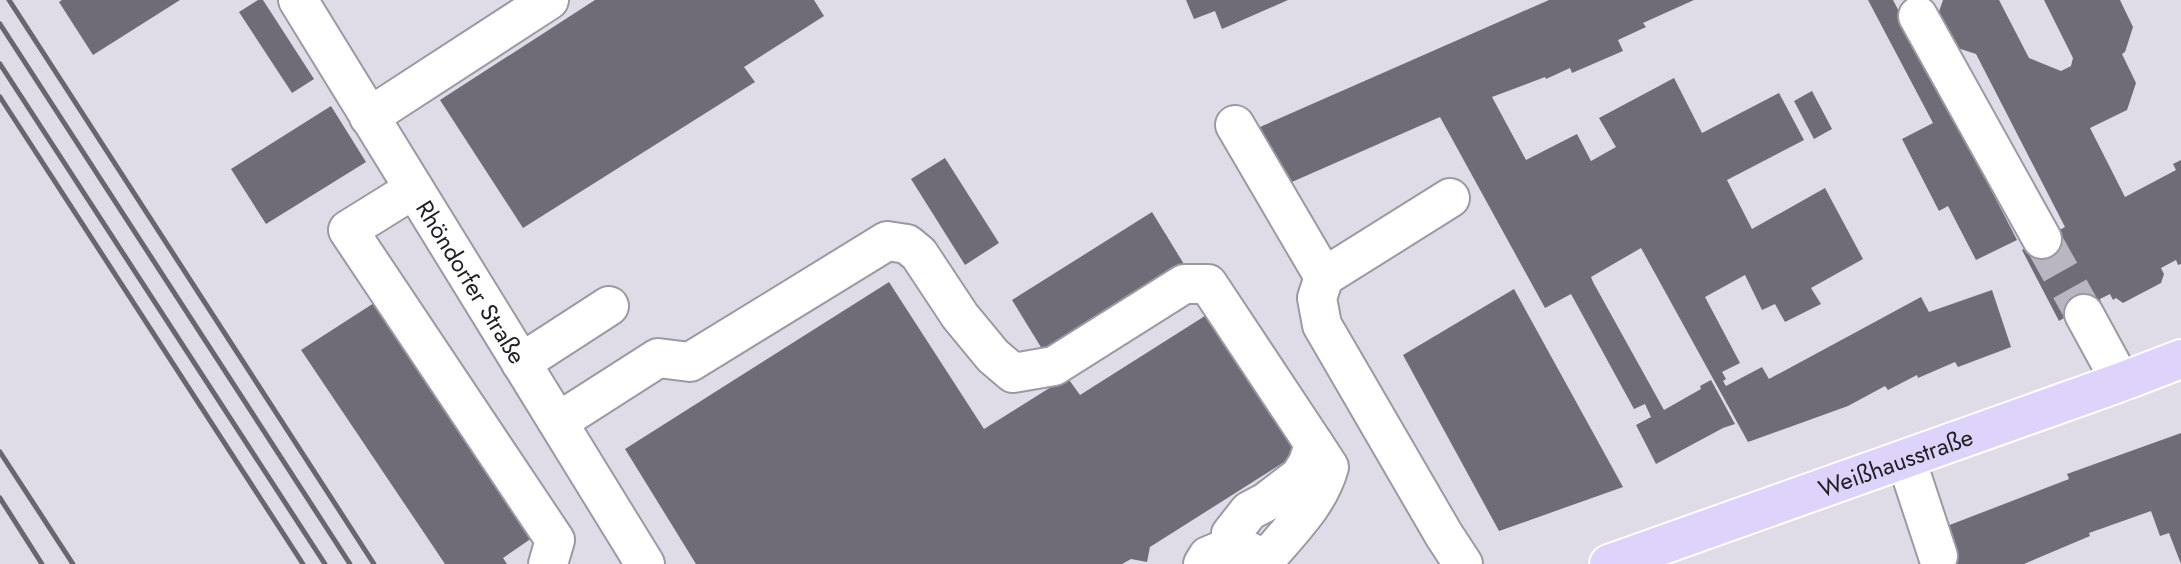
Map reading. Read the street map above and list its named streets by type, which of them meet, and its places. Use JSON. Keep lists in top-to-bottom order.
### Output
{
  "streets": {
    "main road": ["Weißhausstraße"],
    "street": ["Rhöndorfer Straße"]
  }
}
